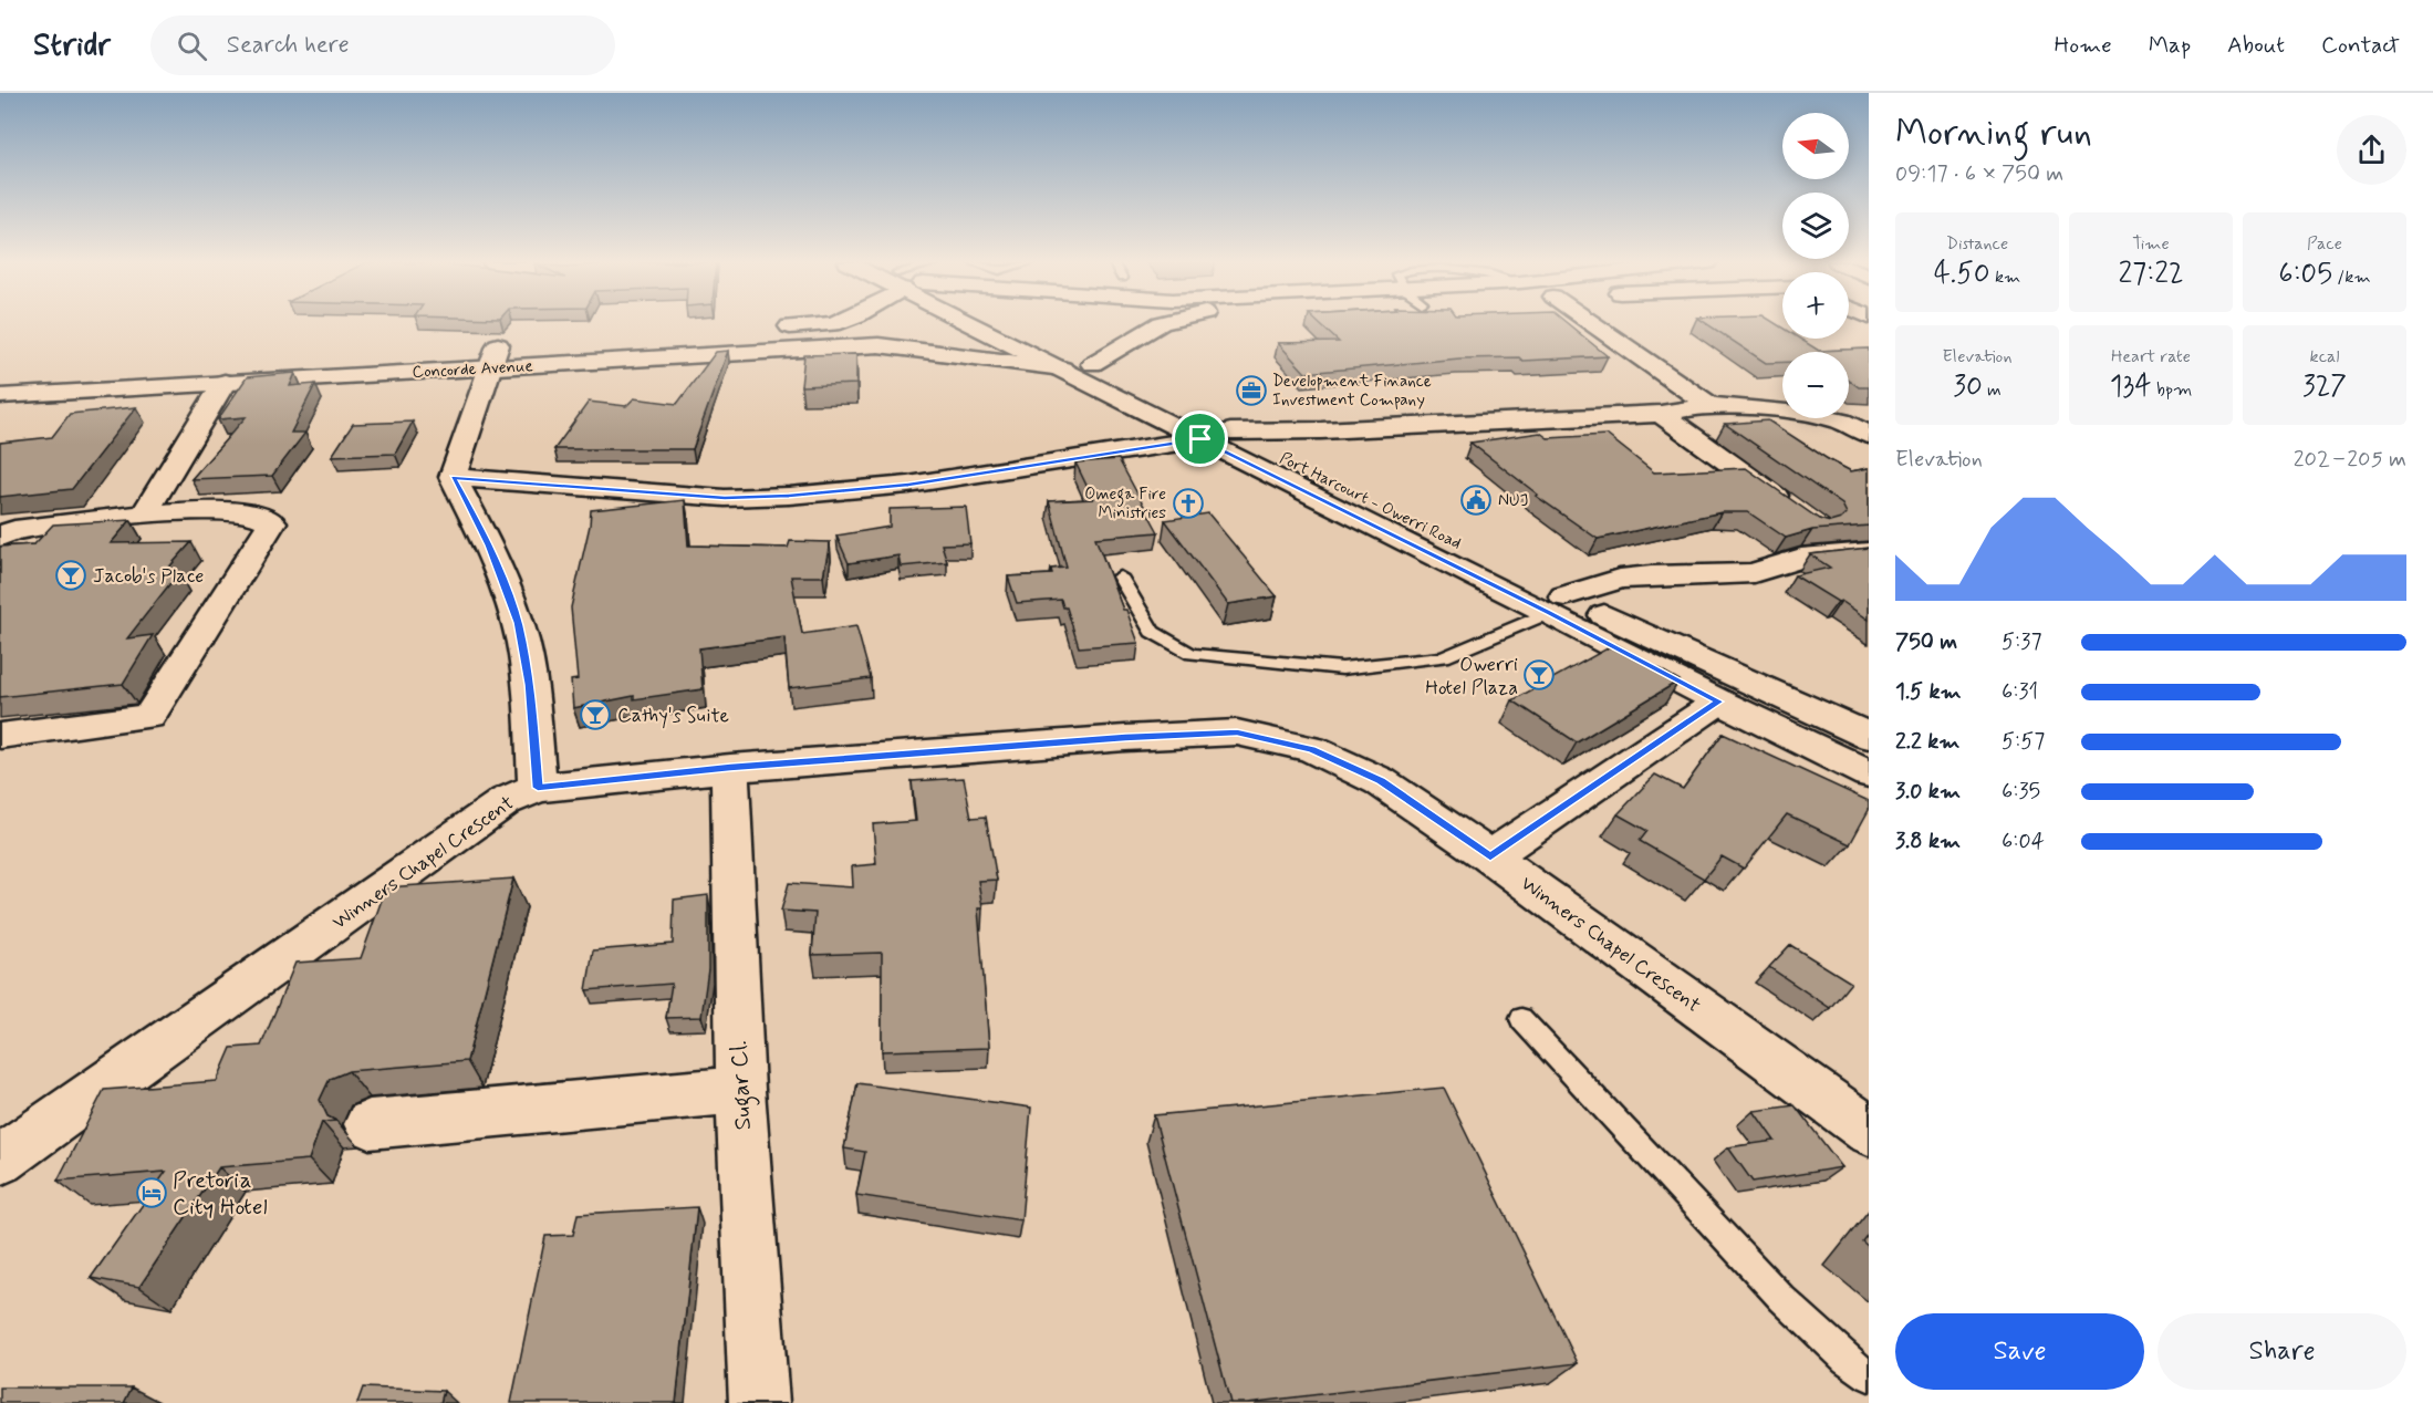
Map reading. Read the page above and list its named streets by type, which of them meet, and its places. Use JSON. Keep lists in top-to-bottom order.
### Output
{
  "streets": {
    "street": [
      "Concorde Avenue",
      "Port Harcourt - Owerri Road",
      "Winners Chapel Crescent",
      "Sugar Cl."
    ]
  },
  "crossings": [
    ["Concorde Avenue", "Port Harcourt - Owerri Road"],
    ["Winners Chapel Crescent", "Sugar Cl."]
  ],
  "places": {
    "office": ["Development Finance Investment Company"],
    "public building": ["NUJ"],
    "church": ["Omega Fire Ministries"],
    "bar": ["Jacob's Place", "Owerri Hotel Plaza", "Cathy's Suite"],
    "hotel": ["Pretoria City Hotel"]
  },
  "north": "left",
  "page": {
    "header": "Stridr",
    "search": "Search here",
    "nav": [
      "Home",
      "Map",
      "About",
      "Contact"
    ],
    "heading": ["Morning run", "09:17 · 6 × 750 m"],
    "map_buttons": ["+", "−"],
    "stats": [
      ["Distance", "4.50 km"],
      ["Time", "27:22"],
      ["Pace", "6:05 /km"],
      ["Elevation", "30 m"],
      ["Heart rate", "134 bpm"],
      ["kcal", "327"]
    ],
    "chart": ["Elevation", "202–205 m"],
    "list": [
      {
        "name": "750 m",
        "note": "5:37"
      },
      {
        "name": "1.5 km",
        "note": "6:31"
      },
      {
        "name": "2.2 km",
        "note": "5:57"
      },
      {
        "name": "3.0 km",
        "note": "6:35"
      },
      {
        "name": "3.8 km",
        "note": "6:04"
      }
    ],
    "buttons": ["Save", "Share"]
  }
}
